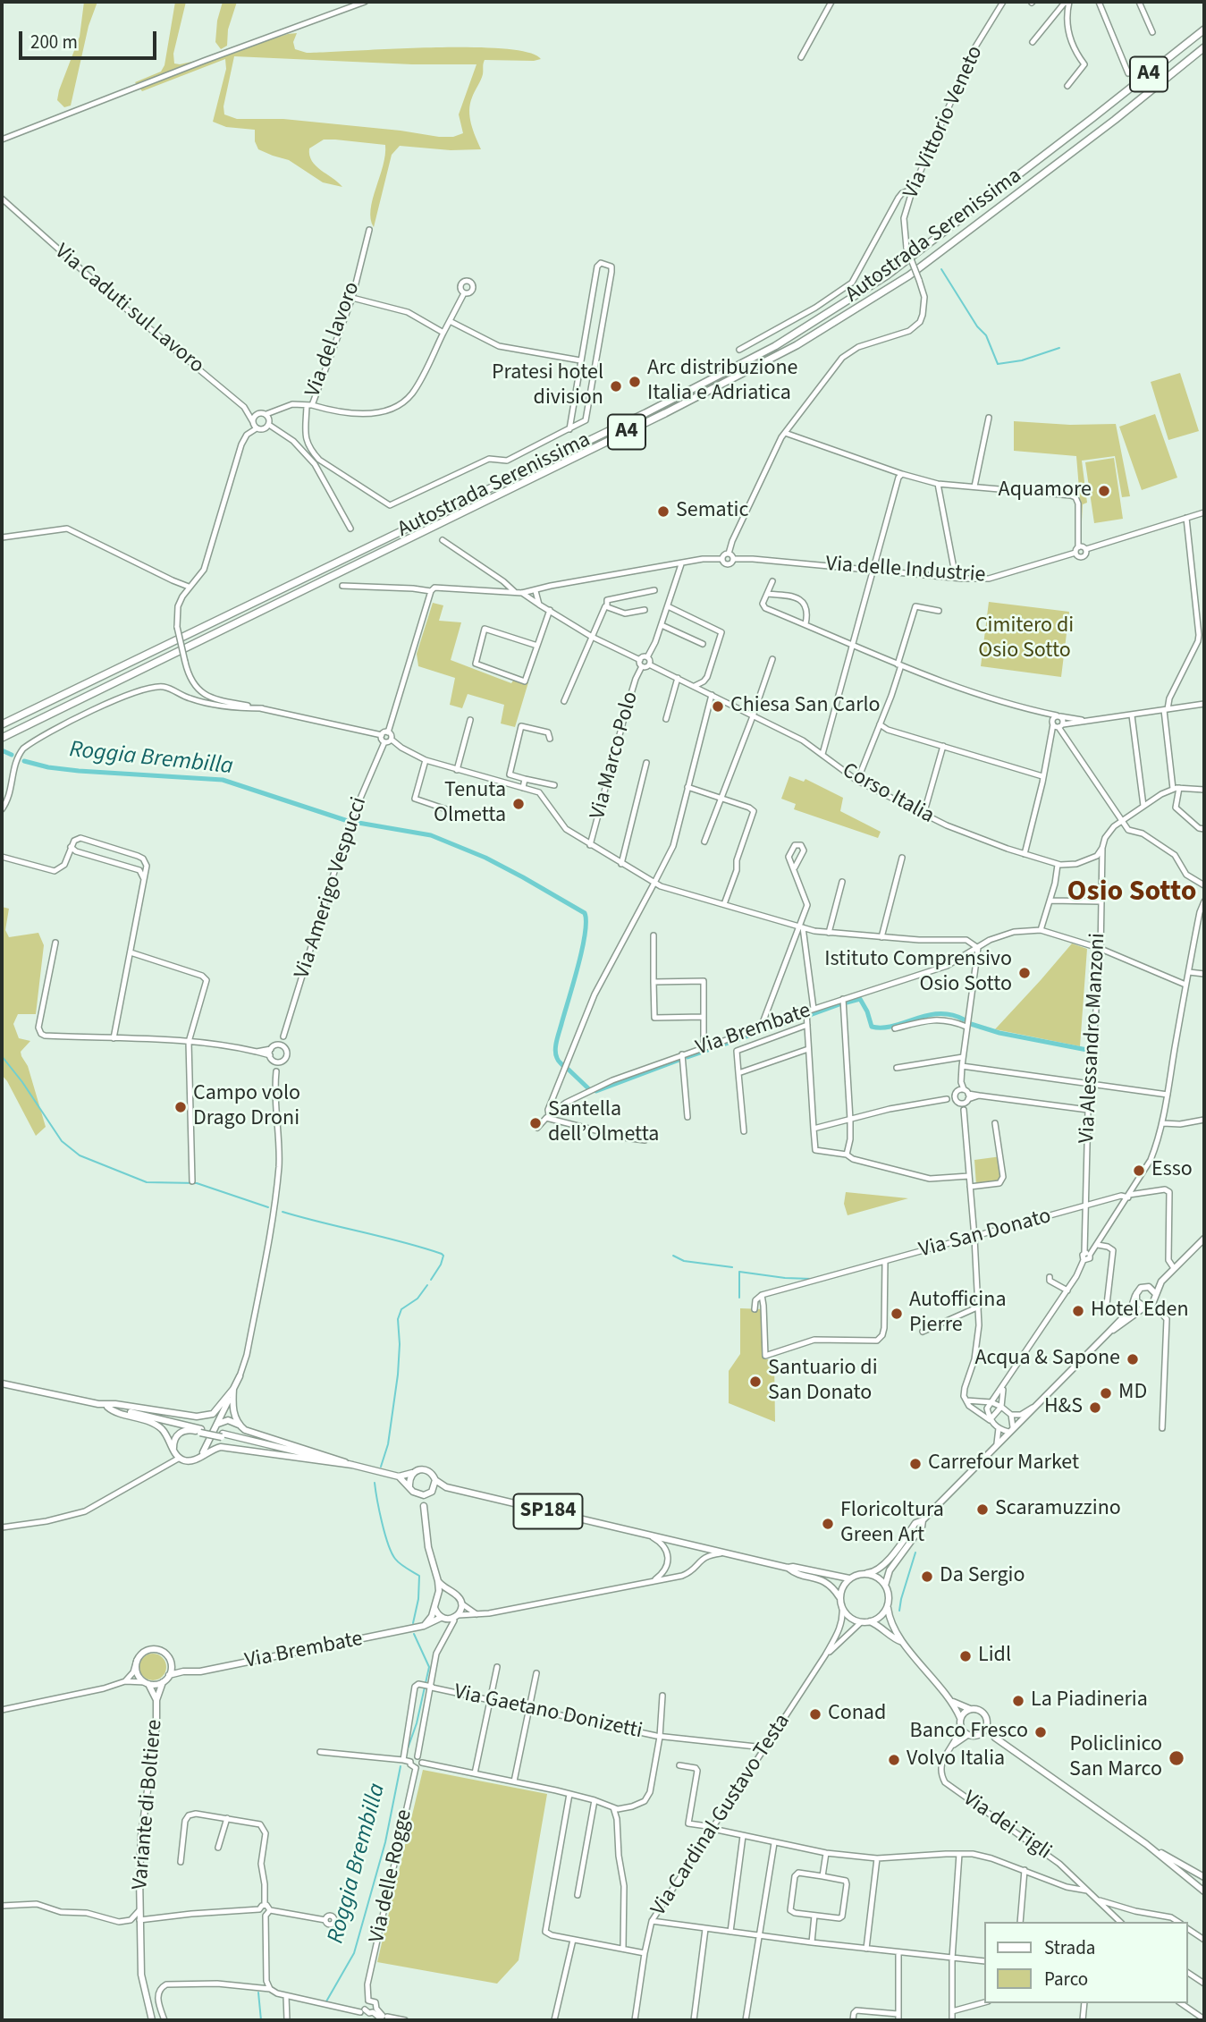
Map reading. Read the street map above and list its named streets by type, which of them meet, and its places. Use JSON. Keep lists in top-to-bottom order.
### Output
{
  "streets": {
    "highway": ["A4", "Autostrada Serenissima"],
    "main road": ["Via Brembate", "SP184", "Variante di Boltiere"],
    "street": [
      "Via Vittorio Veneto",
      "Via Caduti sul Lavoro",
      "Via del lavoro",
      "Via delle Industrie",
      "Via Marco Polo",
      "Corso Italia",
      "Via Amerigo Vespucci",
      "Via Alessandro Manzoni",
      "Via San Donato",
      "Via Gaetano Donizetti",
      "Via Cardinal Gustavo Testa",
      "Via dei Tigli",
      "Via delle Rogge"
    ]
  },
  "crossings": [
    ["Via Caduti sul Lavoro", "Via del lavoro"],
    ["Via Marco Polo", "Corso Italia"],
    ["Corso Italia", "Via Alessandro Manzoni"],
    ["Via Brembate", "Variante di Boltiere"],
    ["Via Alessandro Manzoni", "Via San Donato"],
    ["SP184", "Via Cardinal Gustavo Testa"],
    ["Via Gaetano Donizetti", "Via Cardinal Gustavo Testa"],
    ["Via Gaetano Donizetti", "Via delle Rogge"]
  ],
  "districts": ["Osio Sotto"],
  "water": ["Roggia Brembilla"],
  "parks": ["Cimitero di Osio Sotto"],
  "places": [
    "Arc distribuzione Italia e Adriatica",
    "Pratesi hotel division",
    "Aquamore",
    "Sematic",
    "Chiesa San Carlo",
    "Tenuta Olmetta",
    "Istituto Comprensivo Osio Sotto",
    "Campo volo Drago Droni",
    "Santella dell’Olmetta",
    "Esso",
    "Hotel Eden",
    "Autofficina Pierre",
    "Acqua & Sapone",
    "Santuario di San Donato",
    "MD",
    "H&S",
    "Carrefour Market",
    "Scaramuzzino",
    "Floricoltura Green Art",
    "Da Sergio",
    "Lidl",
    "La Piadineria",
    "Conad",
    "Banco Fresco",
    "Policlinico San Marco",
    "Volvo Italia"
  ],
  "legend": ["Strada", "Parco"],
  "scale_bar": "200 m"
}
